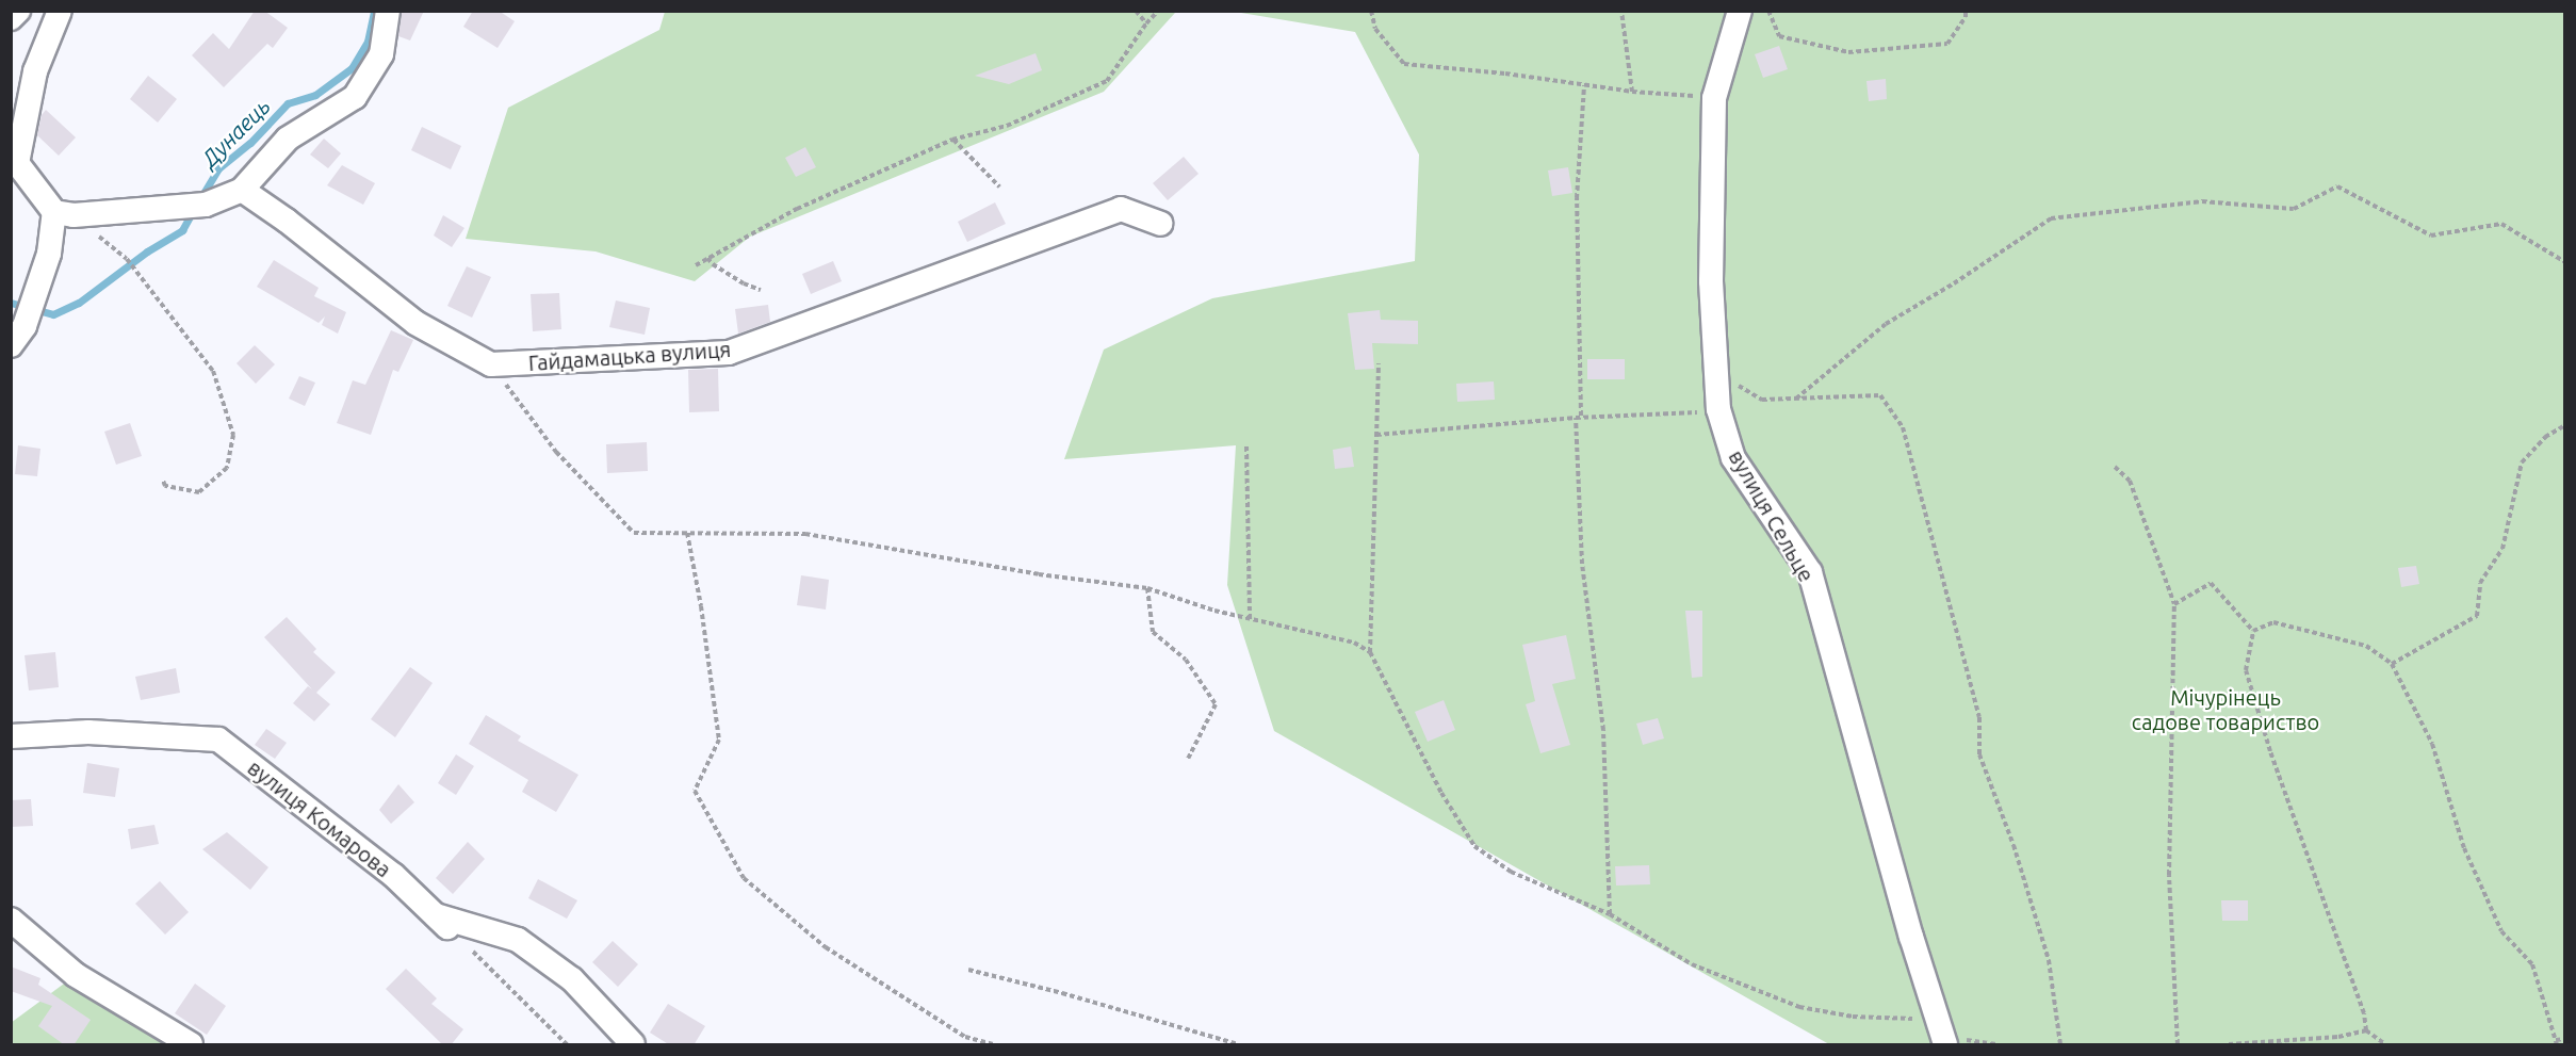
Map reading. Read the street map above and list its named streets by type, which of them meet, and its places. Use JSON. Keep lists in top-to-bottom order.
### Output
{
  "streets": {
    "street": ["Гайдамацька вулиця", "вулиця Сельце", "вулиця Комарова"]
  },
  "water": ["Дунаець"],
  "parks": ["Мічурінець садове товариство"]
}
